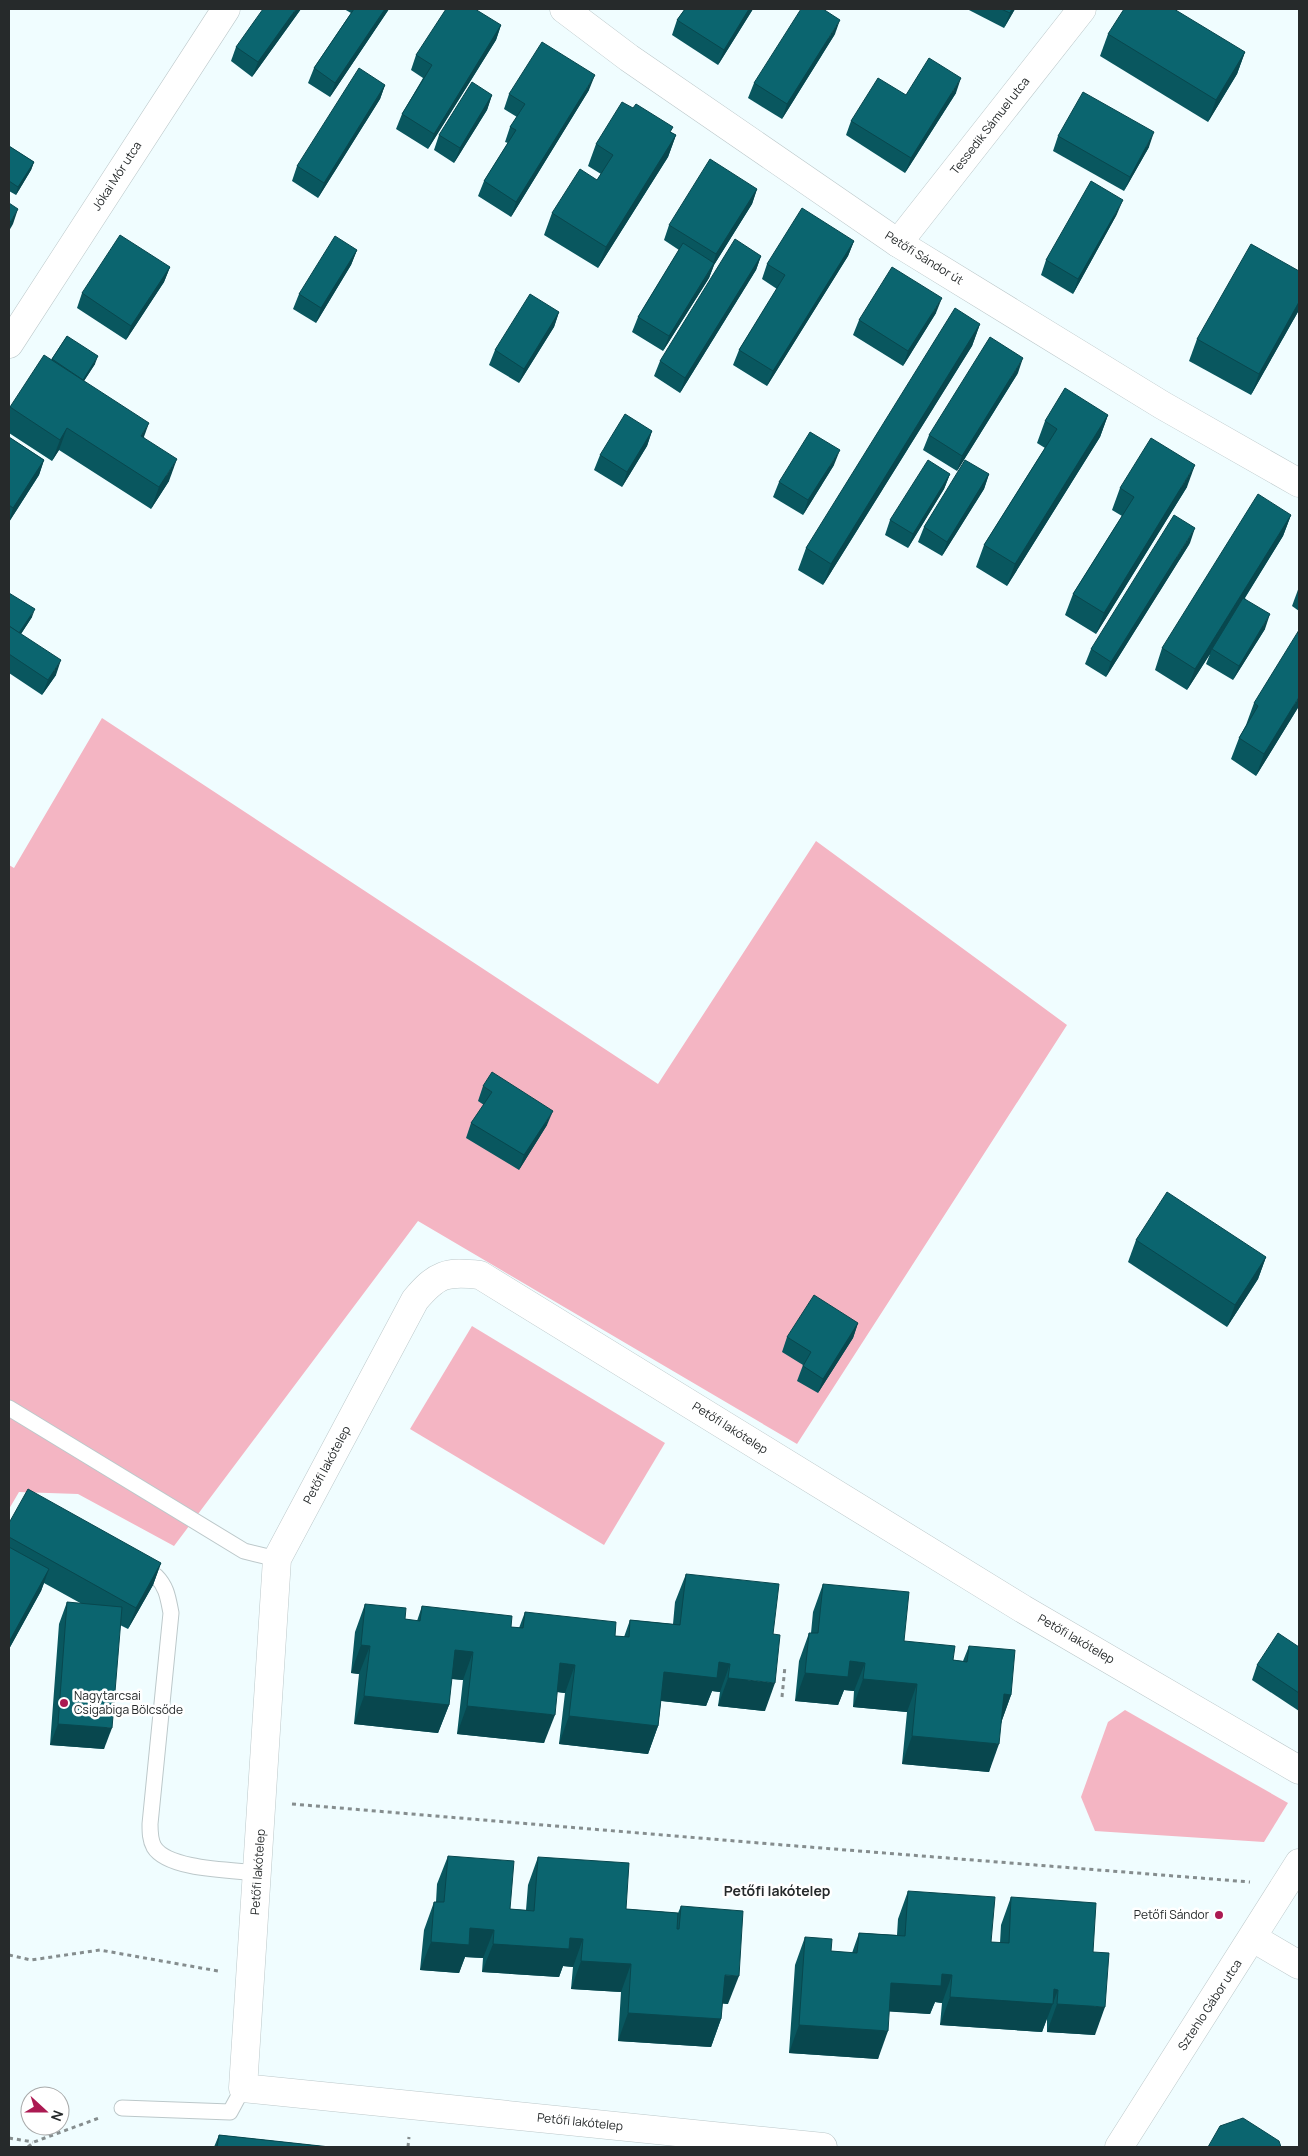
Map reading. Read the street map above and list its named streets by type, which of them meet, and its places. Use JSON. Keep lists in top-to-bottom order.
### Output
{
  "streets": {
    "street": [
      "Tessedik Sámuel utca",
      "Jókai Mór utca",
      "Petőfi Sándor út",
      "Petőfi lakótelep",
      "Sztehlo Gábor utca"
    ]
  },
  "crossings": [
    ["Tessedik Sámuel utca", "Petőfi Sándor út"]
  ],
  "districts": ["Petőfi lakótelep"],
  "places": ["Nagytarcsai Csigabiga Bölcsőde", "Petőfi Sándor"],
  "north": "right"
}
